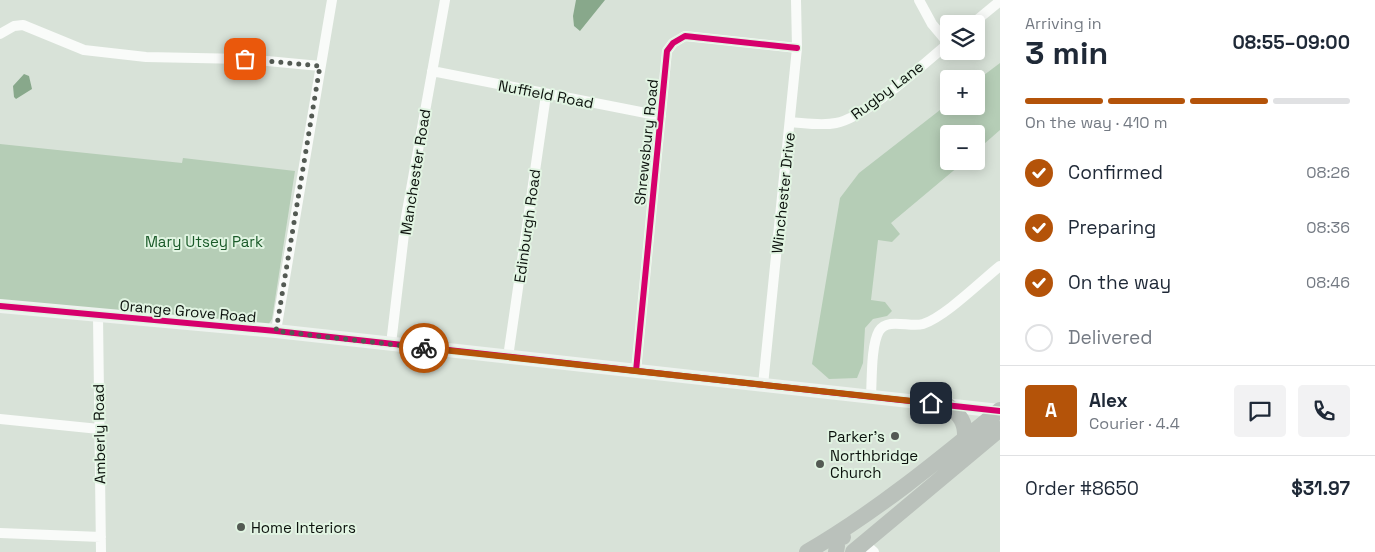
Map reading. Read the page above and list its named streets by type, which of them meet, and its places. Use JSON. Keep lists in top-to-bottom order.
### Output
{
  "streets": {
    "street": [
      "Rugby Lane",
      "Nuffield Road",
      "Shrewsbury Road",
      "Manchester Road",
      "Winchester Drive",
      "Edinburgh Road",
      "Orange Grove Road",
      "Amberly Road"
    ]
  },
  "crossings": [
    ["Rugby Lane", "Winchester Drive"],
    ["Nuffield Road", "Shrewsbury Road"],
    ["Nuffield Road", "Manchester Road"],
    ["Nuffield Road", "Edinburgh Road"],
    ["Shrewsbury Road", "Winchester Drive"],
    ["Shrewsbury Road", "Orange Grove Road"],
    ["Manchester Road", "Orange Grove Road"],
    ["Winchester Drive", "Orange Grove Road"],
    ["Edinburgh Road", "Orange Grove Road"],
    ["Orange Grove Road", "Amberly Road"]
  ],
  "parks": ["Mary Utsey Park"],
  "places": ["Parker's", "Northbridge Church", "Home Interiors"],
  "page": {
    "heading": ["3 min", "Arriving in", "08:55–09:00"],
    "panel": [
      "Alex",
      "Courier · 4.4",
      "Order #8650",
      "$31.97"
    ],
    "map_buttons": ["+", "−"],
    "bar": "On the way · 410 m",
    "list": [
      ["Confirmed", "08:26"],
      ["Preparing", "08:36"],
      ["On the way", "08:46"],
      "Delivered"
    ],
    "round": "A"
  }
}
